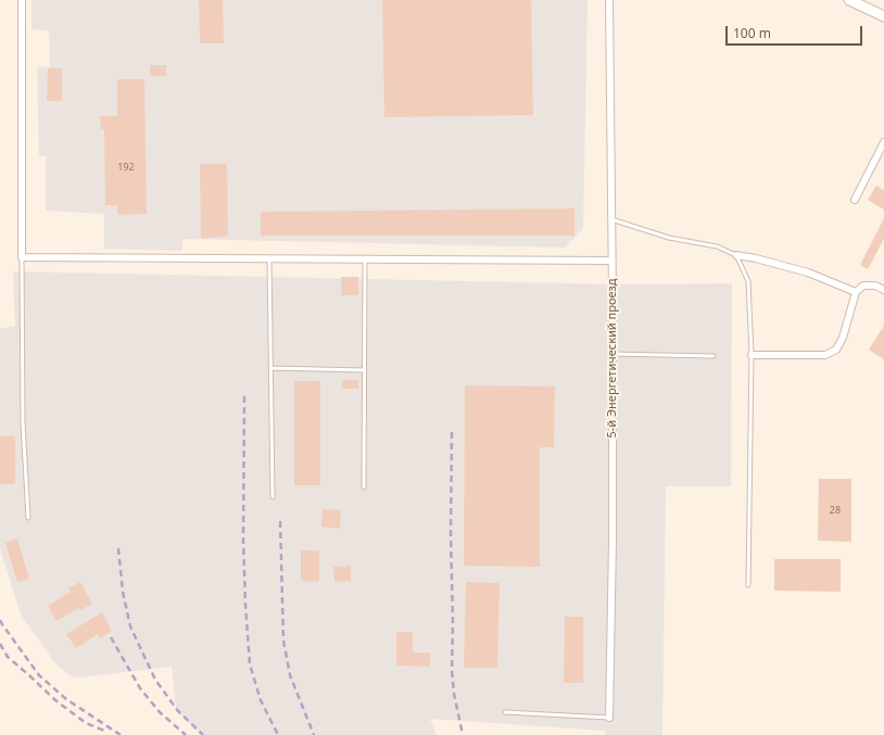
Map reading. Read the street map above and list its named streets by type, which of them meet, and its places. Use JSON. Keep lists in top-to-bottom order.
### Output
{
  "streets": {
    "street": ["5-й Энергетический проезд"]
  },
  "house_numbers": ["192", "28"],
  "scale_bar": "100 m"
}
